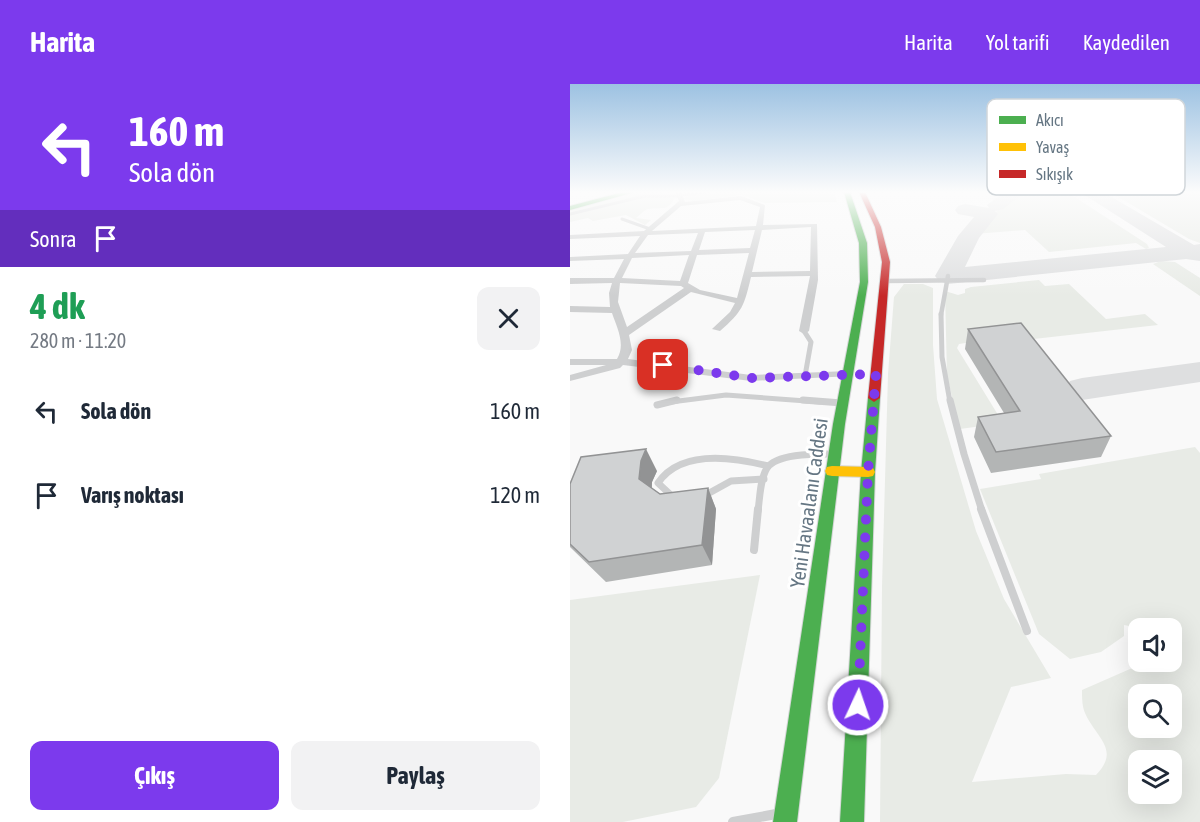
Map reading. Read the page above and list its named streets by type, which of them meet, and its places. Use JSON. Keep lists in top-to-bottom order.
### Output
{
  "streets": {
    "main road": ["Yeni Havaalanı Caddesi"]
  },
  "legend": ["Akıcı", "Yavaş", "Sıkışık"],
  "page": {
    "header": "Harita",
    "nav": ["Harita", "Yol tarifi", "Kaydedilen"],
    "turn": ["160 m", "Sola dön"],
    "then": "Sonra",
    "heading": ["4 dk", "280 m · 11:20"],
    "list": [
      {
        "name": "Sola dön",
        "value": "160 m"
      },
      {
        "name": "Varış noktası",
        "value": "120 m"
      }
    ],
    "buttons": ["Çıkış", "Paylaş"]
  }
}
